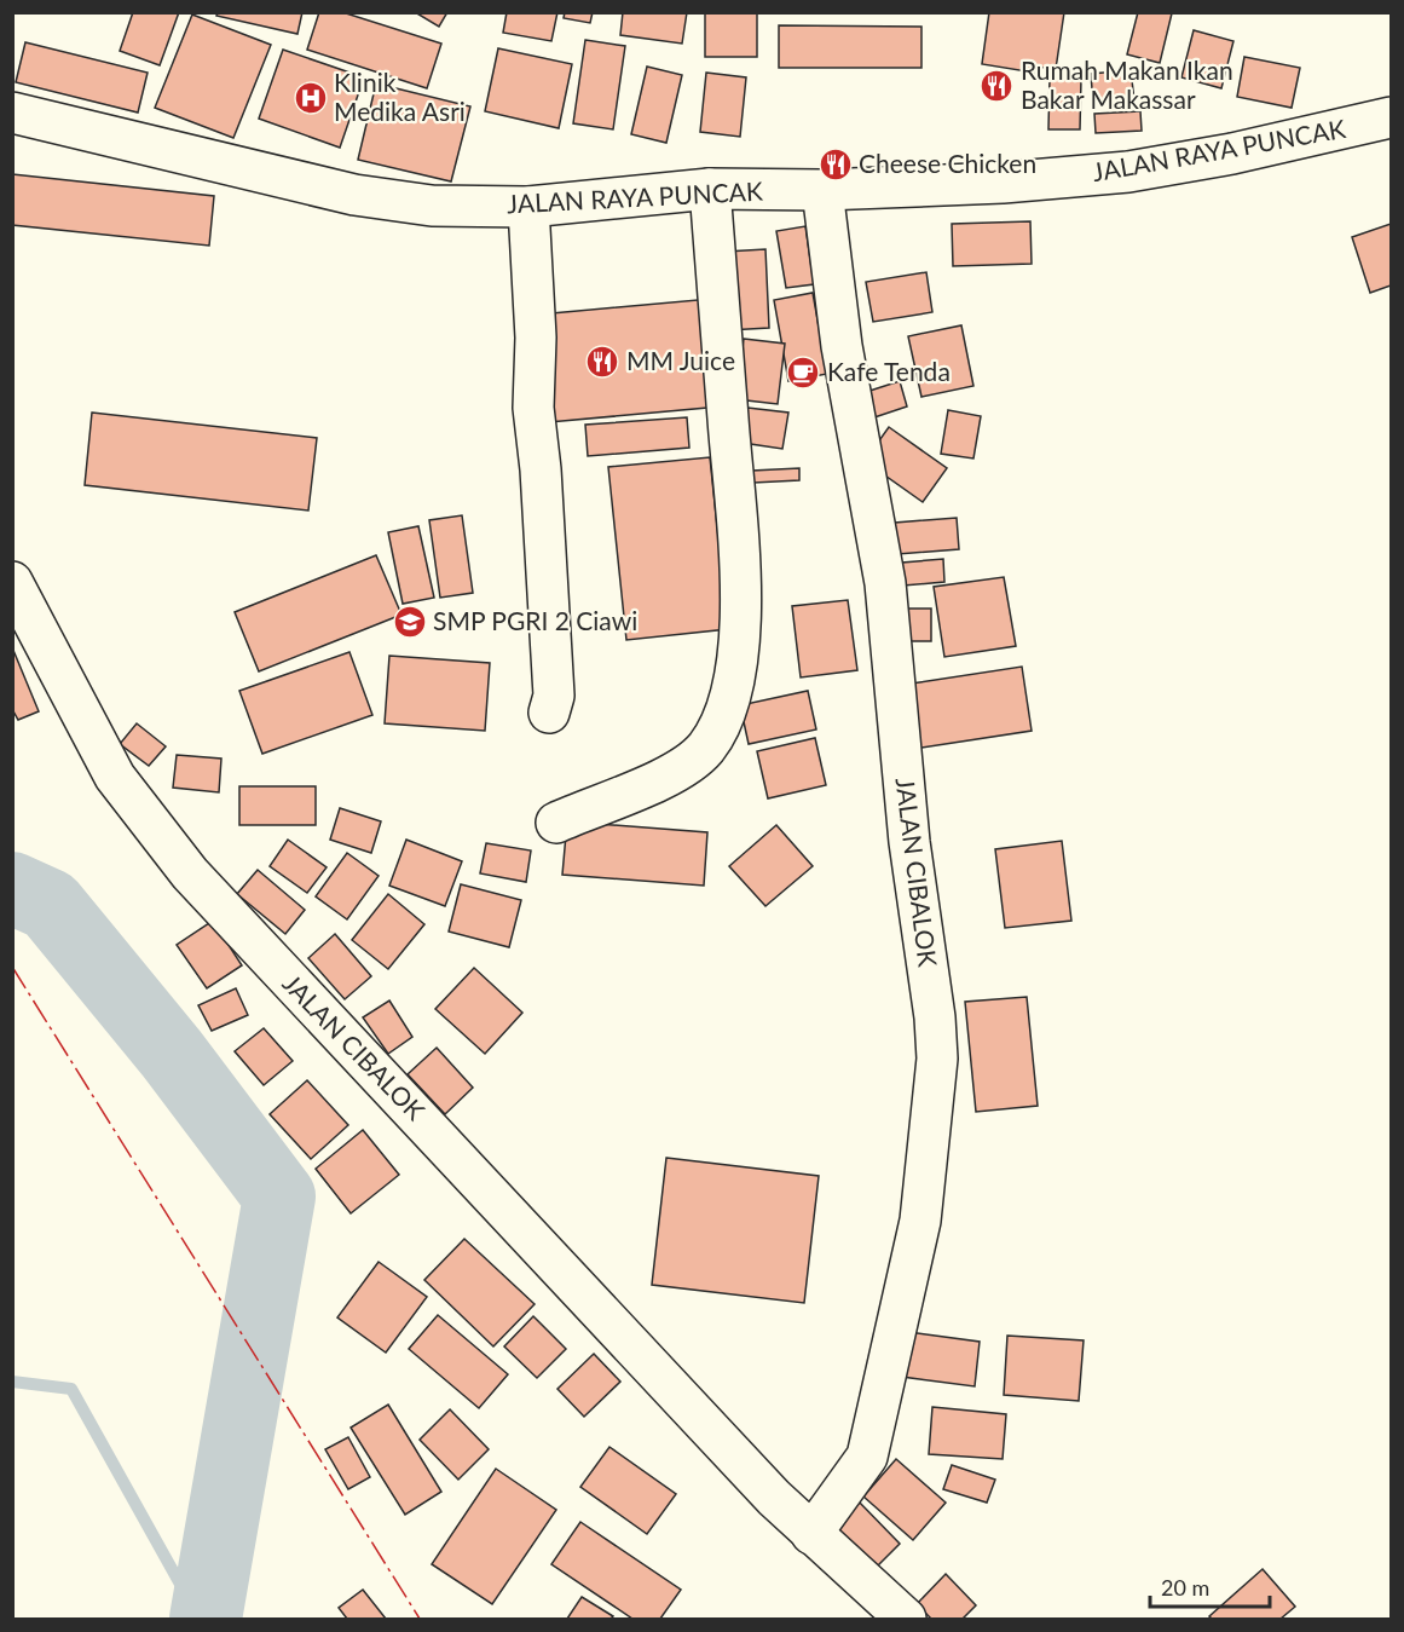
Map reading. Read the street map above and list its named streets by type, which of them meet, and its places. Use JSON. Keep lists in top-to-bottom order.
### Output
{
  "streets": {
    "main road": ["JALAN RAYA PUNCAK", "JALAN CIBALOK"]
  },
  "crossings": [
    ["JALAN RAYA PUNCAK", "JALAN CIBALOK"]
  ],
  "places": {
    "restaurant": ["Rumah Makan Ikan Bakar Makassar", "Cheese Chicken", "MM Juice"],
    "hospital": ["Klinik Medika Asri"],
    "cafe": ["Kafe Tenda"],
    "school or university": ["SMP PGRI 2 Ciawi"]
  },
  "scale_bar": "20 m"
}
